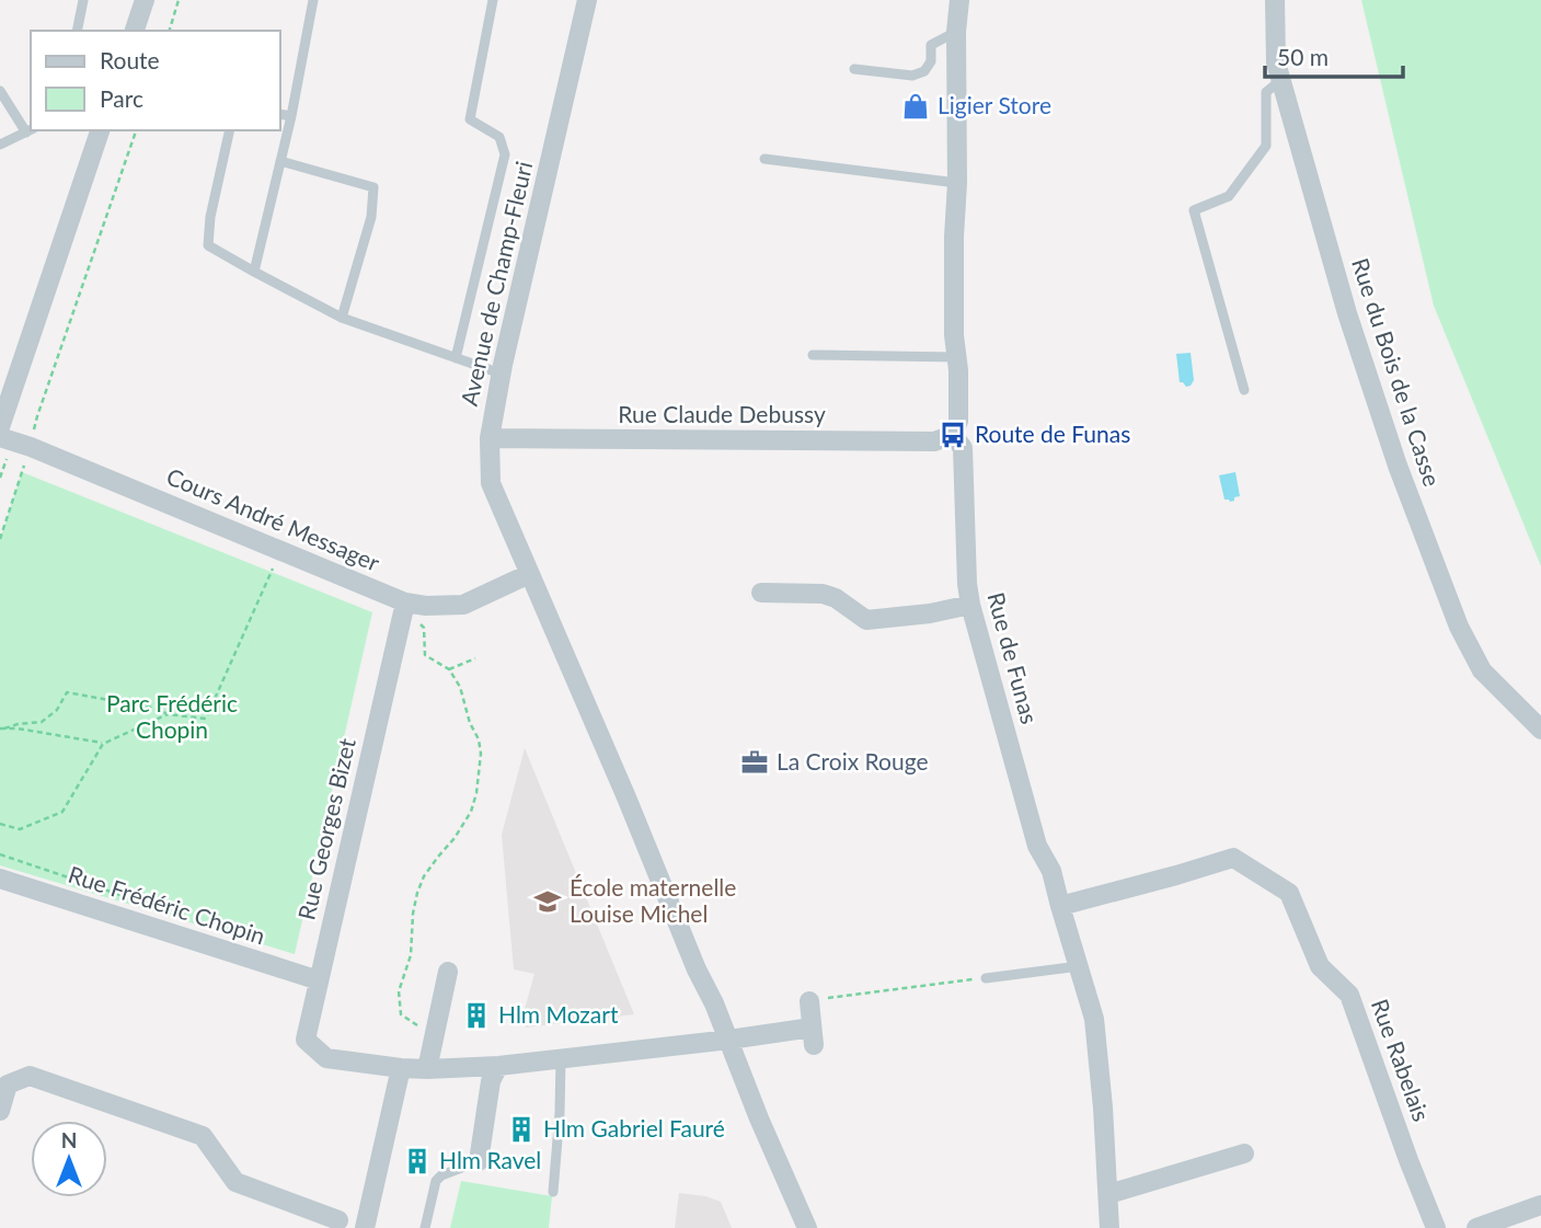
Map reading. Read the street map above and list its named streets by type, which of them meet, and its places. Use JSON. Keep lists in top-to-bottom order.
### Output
{
  "streets": {
    "street": [
      "Avenue de Champ-Fleuri",
      "Rue du Bois de la Casse",
      "Rue Claude Debussy",
      "Cours André Messager",
      "Rue de Funas",
      "Rue Georges Bizet",
      "Rue Frédéric Chopin",
      "Rue Rabelais"
    ]
  },
  "crossings": [
    ["Avenue de Champ-Fleuri", "Rue Claude Debussy"],
    ["Avenue de Champ-Fleuri", "Cours André Messager"],
    ["Rue Claude Debussy", "Rue de Funas"],
    ["Cours André Messager", "Rue Georges Bizet"],
    ["Rue de Funas", "Rue Rabelais"],
    ["Rue Georges Bizet", "Rue Frédéric Chopin"]
  ],
  "parks": ["Parc Frédéric Chopin"],
  "places": {
    "shop": ["Ligier Store"],
    "bus stop": ["Route de Funas"],
    "office": ["La Croix Rouge"],
    "school or university": ["École maternelle Louise Michel"],
    "building": ["Hlm Mozart", "Hlm Gabriel Fauré", "Hlm Ravel"]
  },
  "legend": ["Route", "Parc"],
  "scale_bar": "50 m",
  "north": "top"
}
